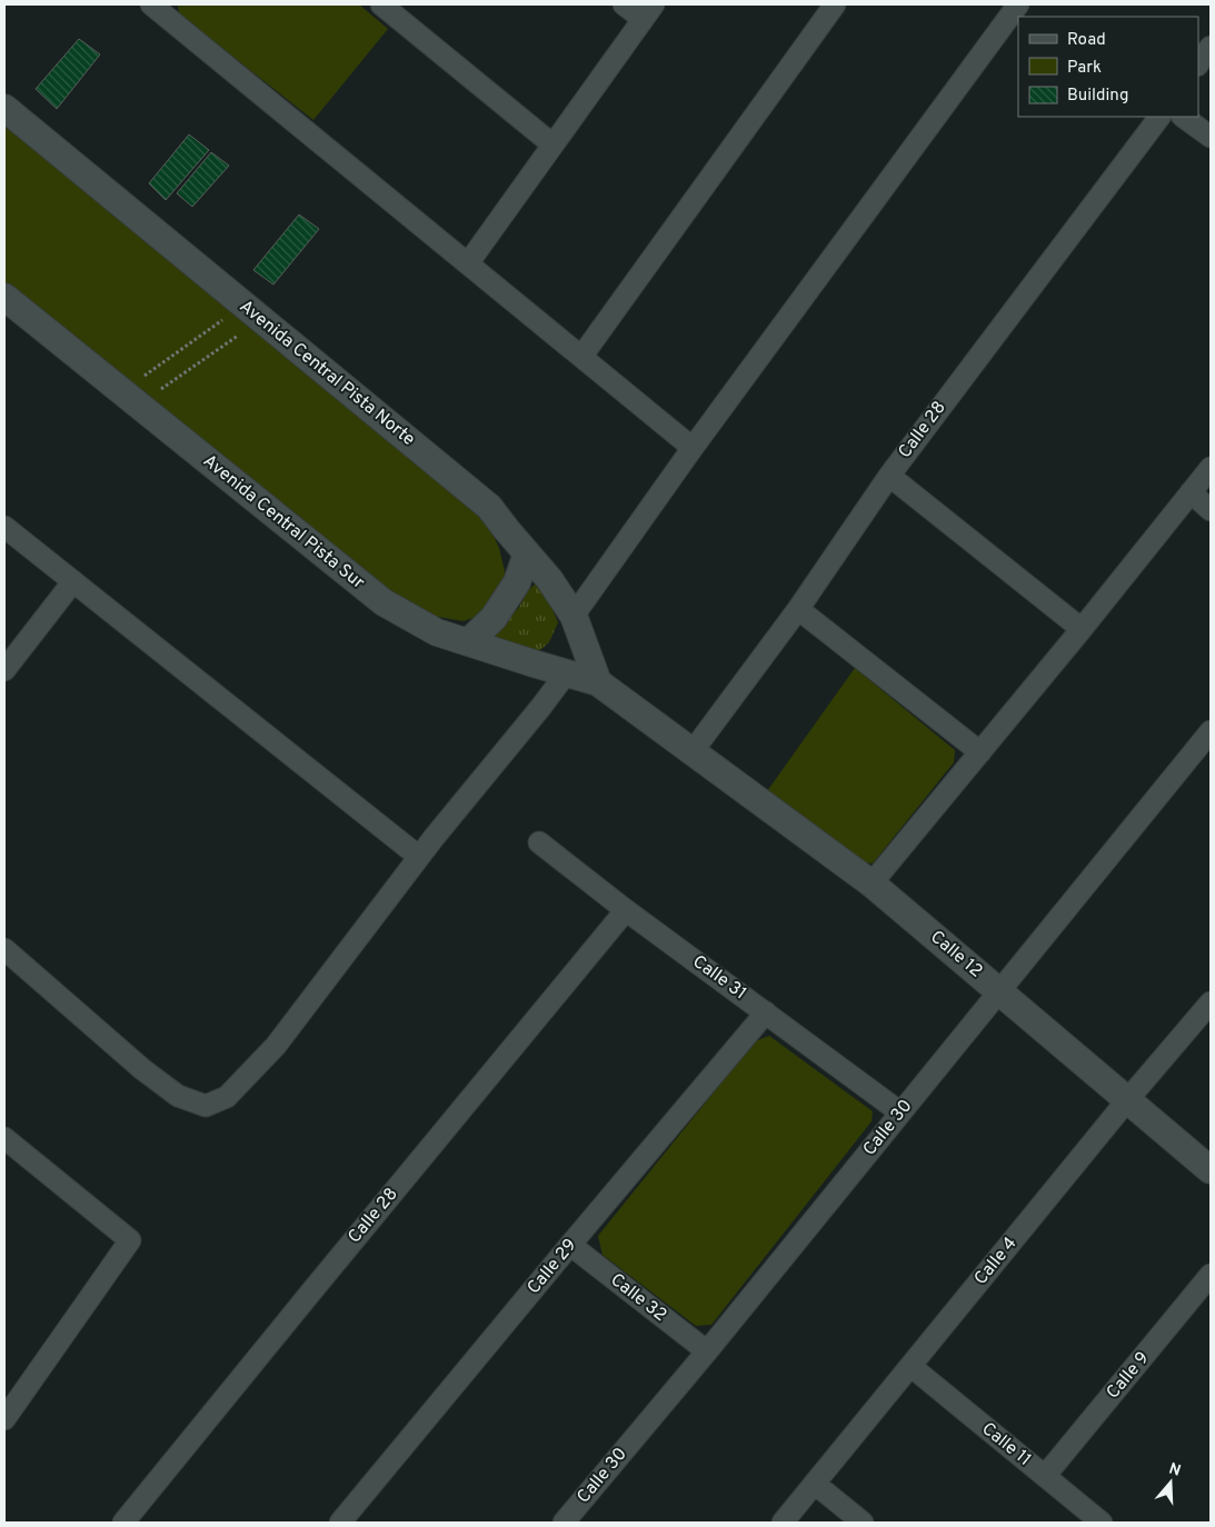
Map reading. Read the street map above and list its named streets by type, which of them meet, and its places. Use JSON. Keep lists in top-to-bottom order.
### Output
{
  "streets": {
    "street": [
      "Avenida Central Pista Norte",
      "Calle 28",
      "Avenida Central Pista Sur",
      "Calle 12",
      "Calle 31",
      "Calle 30",
      "Calle 4",
      "Calle 29",
      "Calle 32",
      "Calle 9",
      "Calle 11"
    ]
  },
  "crossings": [
    ["Avenida Central Pista Norte", "Avenida Central Pista Sur"],
    ["Calle 28", "Avenida Central Pista Sur"],
    ["Calle 28", "Calle 12"],
    ["Calle 28", "Calle 31"],
    ["Avenida Central Pista Sur", "Calle 12"],
    ["Calle 12", "Calle 30"],
    ["Calle 12", "Calle 4"],
    ["Calle 31", "Calle 30"],
    ["Calle 31", "Calle 29"],
    ["Calle 30", "Calle 32"],
    ["Calle 4", "Calle 11"],
    ["Calle 29", "Calle 32"],
    ["Calle 9", "Calle 11"]
  ],
  "legend": ["Road", "Park", "Building"],
  "north": "top"
}
